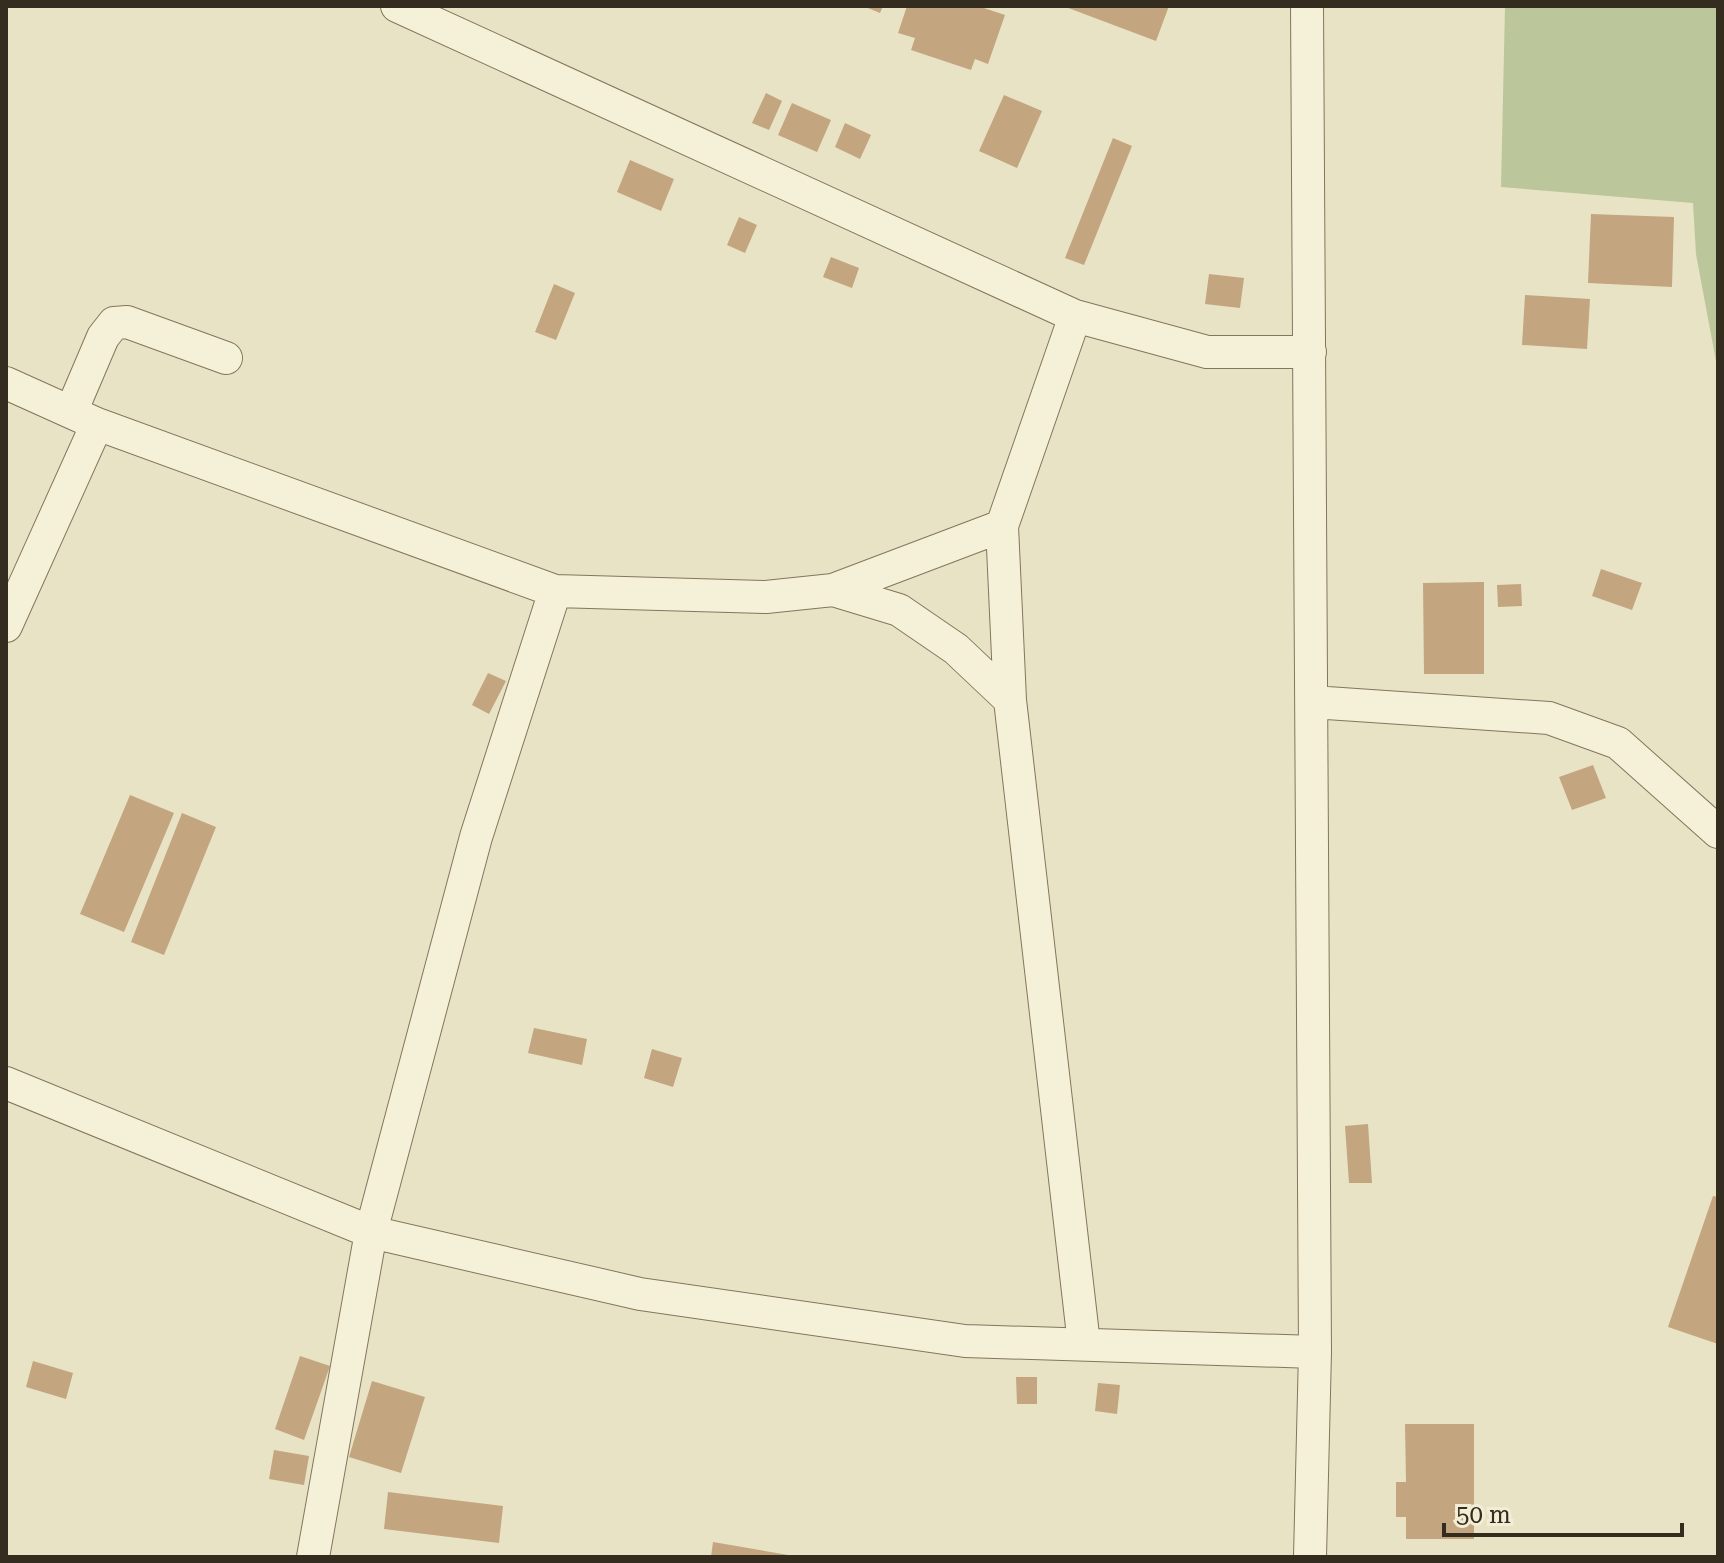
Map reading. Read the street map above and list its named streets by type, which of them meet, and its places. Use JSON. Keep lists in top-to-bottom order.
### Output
{
  "scale_bar": "50 m"
}
